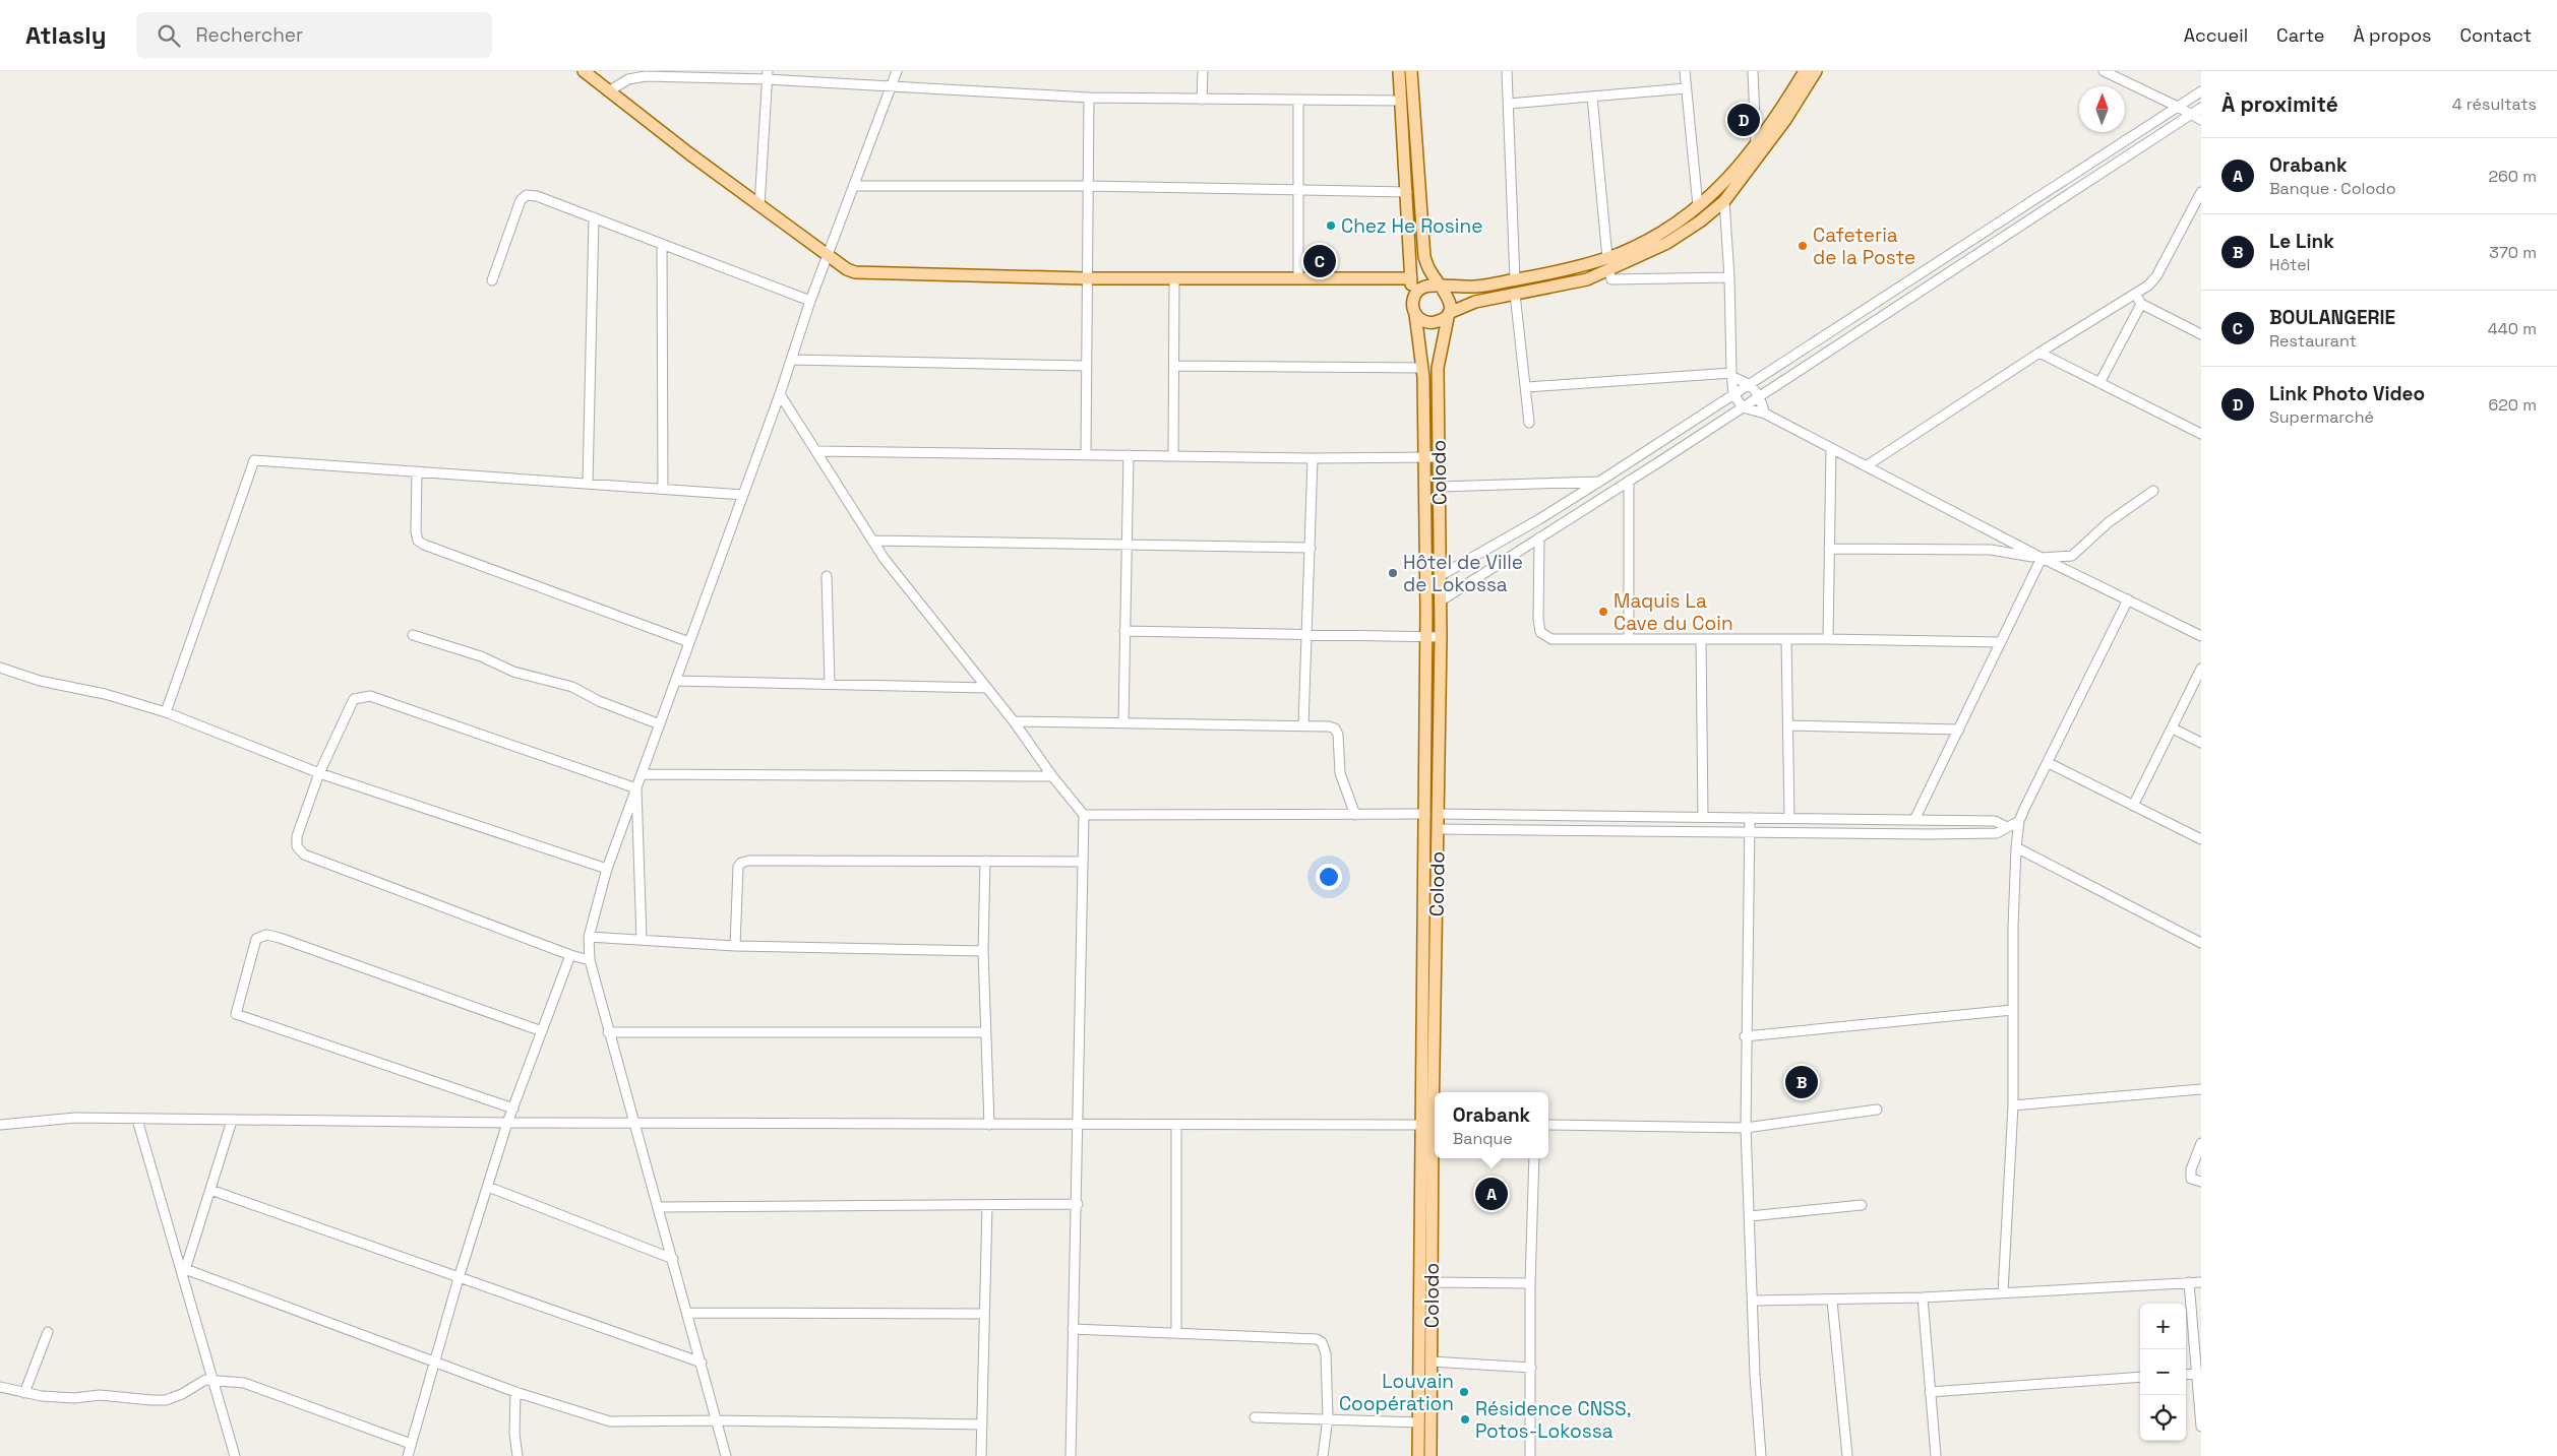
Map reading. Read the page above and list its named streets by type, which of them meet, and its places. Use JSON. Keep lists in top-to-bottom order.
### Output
{
  "streets": {
    "main road": ["Colodo"]
  },
  "places": [
    "Chez He Rosine",
    "Cafeteria de la Poste",
    "Hôtel de Ville de Lokossa",
    "Maquis La Cave du Coin",
    "Louvain Coopération",
    "Résidence CNSS, Potos-Lokossa"
  ],
  "north": "top",
  "page": {
    "header": "Atlasly",
    "search": "Rechercher",
    "nav": [
      "Accueil",
      "Carte",
      "À propos",
      "Contact"
    ],
    "heading": ["À proximité", "4 résultats"],
    "pins": [
      "D",
      "C",
      "B",
      "A"
    ],
    "list": [
      {
        "mark": "A",
        "name": "Orabank",
        "note": "Banque · Colodo",
        "value": "260 m"
      },
      {
        "mark": "B",
        "name": "Le Link",
        "note": "Hôtel",
        "value": "370 m"
      },
      {
        "mark": "C",
        "name": "BOULANGERIE",
        "note": "Restaurant",
        "value": "440 m"
      },
      {
        "mark": "D",
        "name": "Link Photo Video",
        "note": "Supermarché",
        "value": "620 m"
      }
    ],
    "popup": ["Orabank", "Banque"],
    "map_buttons": ["+", "−"]
  }
}
